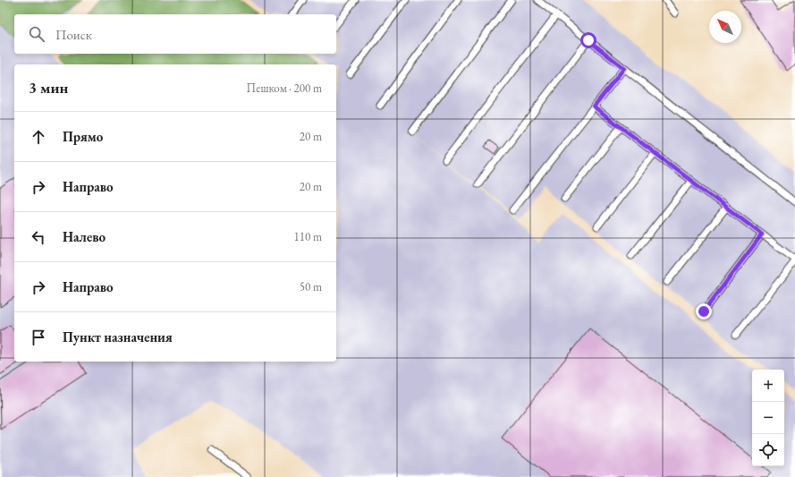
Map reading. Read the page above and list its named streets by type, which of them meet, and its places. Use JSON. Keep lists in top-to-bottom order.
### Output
{
  "north": "top left",
  "page": {
    "search": "Поиск",
    "heading": ["3 мин", "Пешком · 200 m"],
    "list": [
      ["Прямо", "20 m"],
      ["Направо", "20 m"],
      ["Налево", "110 m"],
      ["Направо", "50 m"],
      "Пункт назначения"
    ],
    "map_buttons": ["+", "−"]
  }
}
